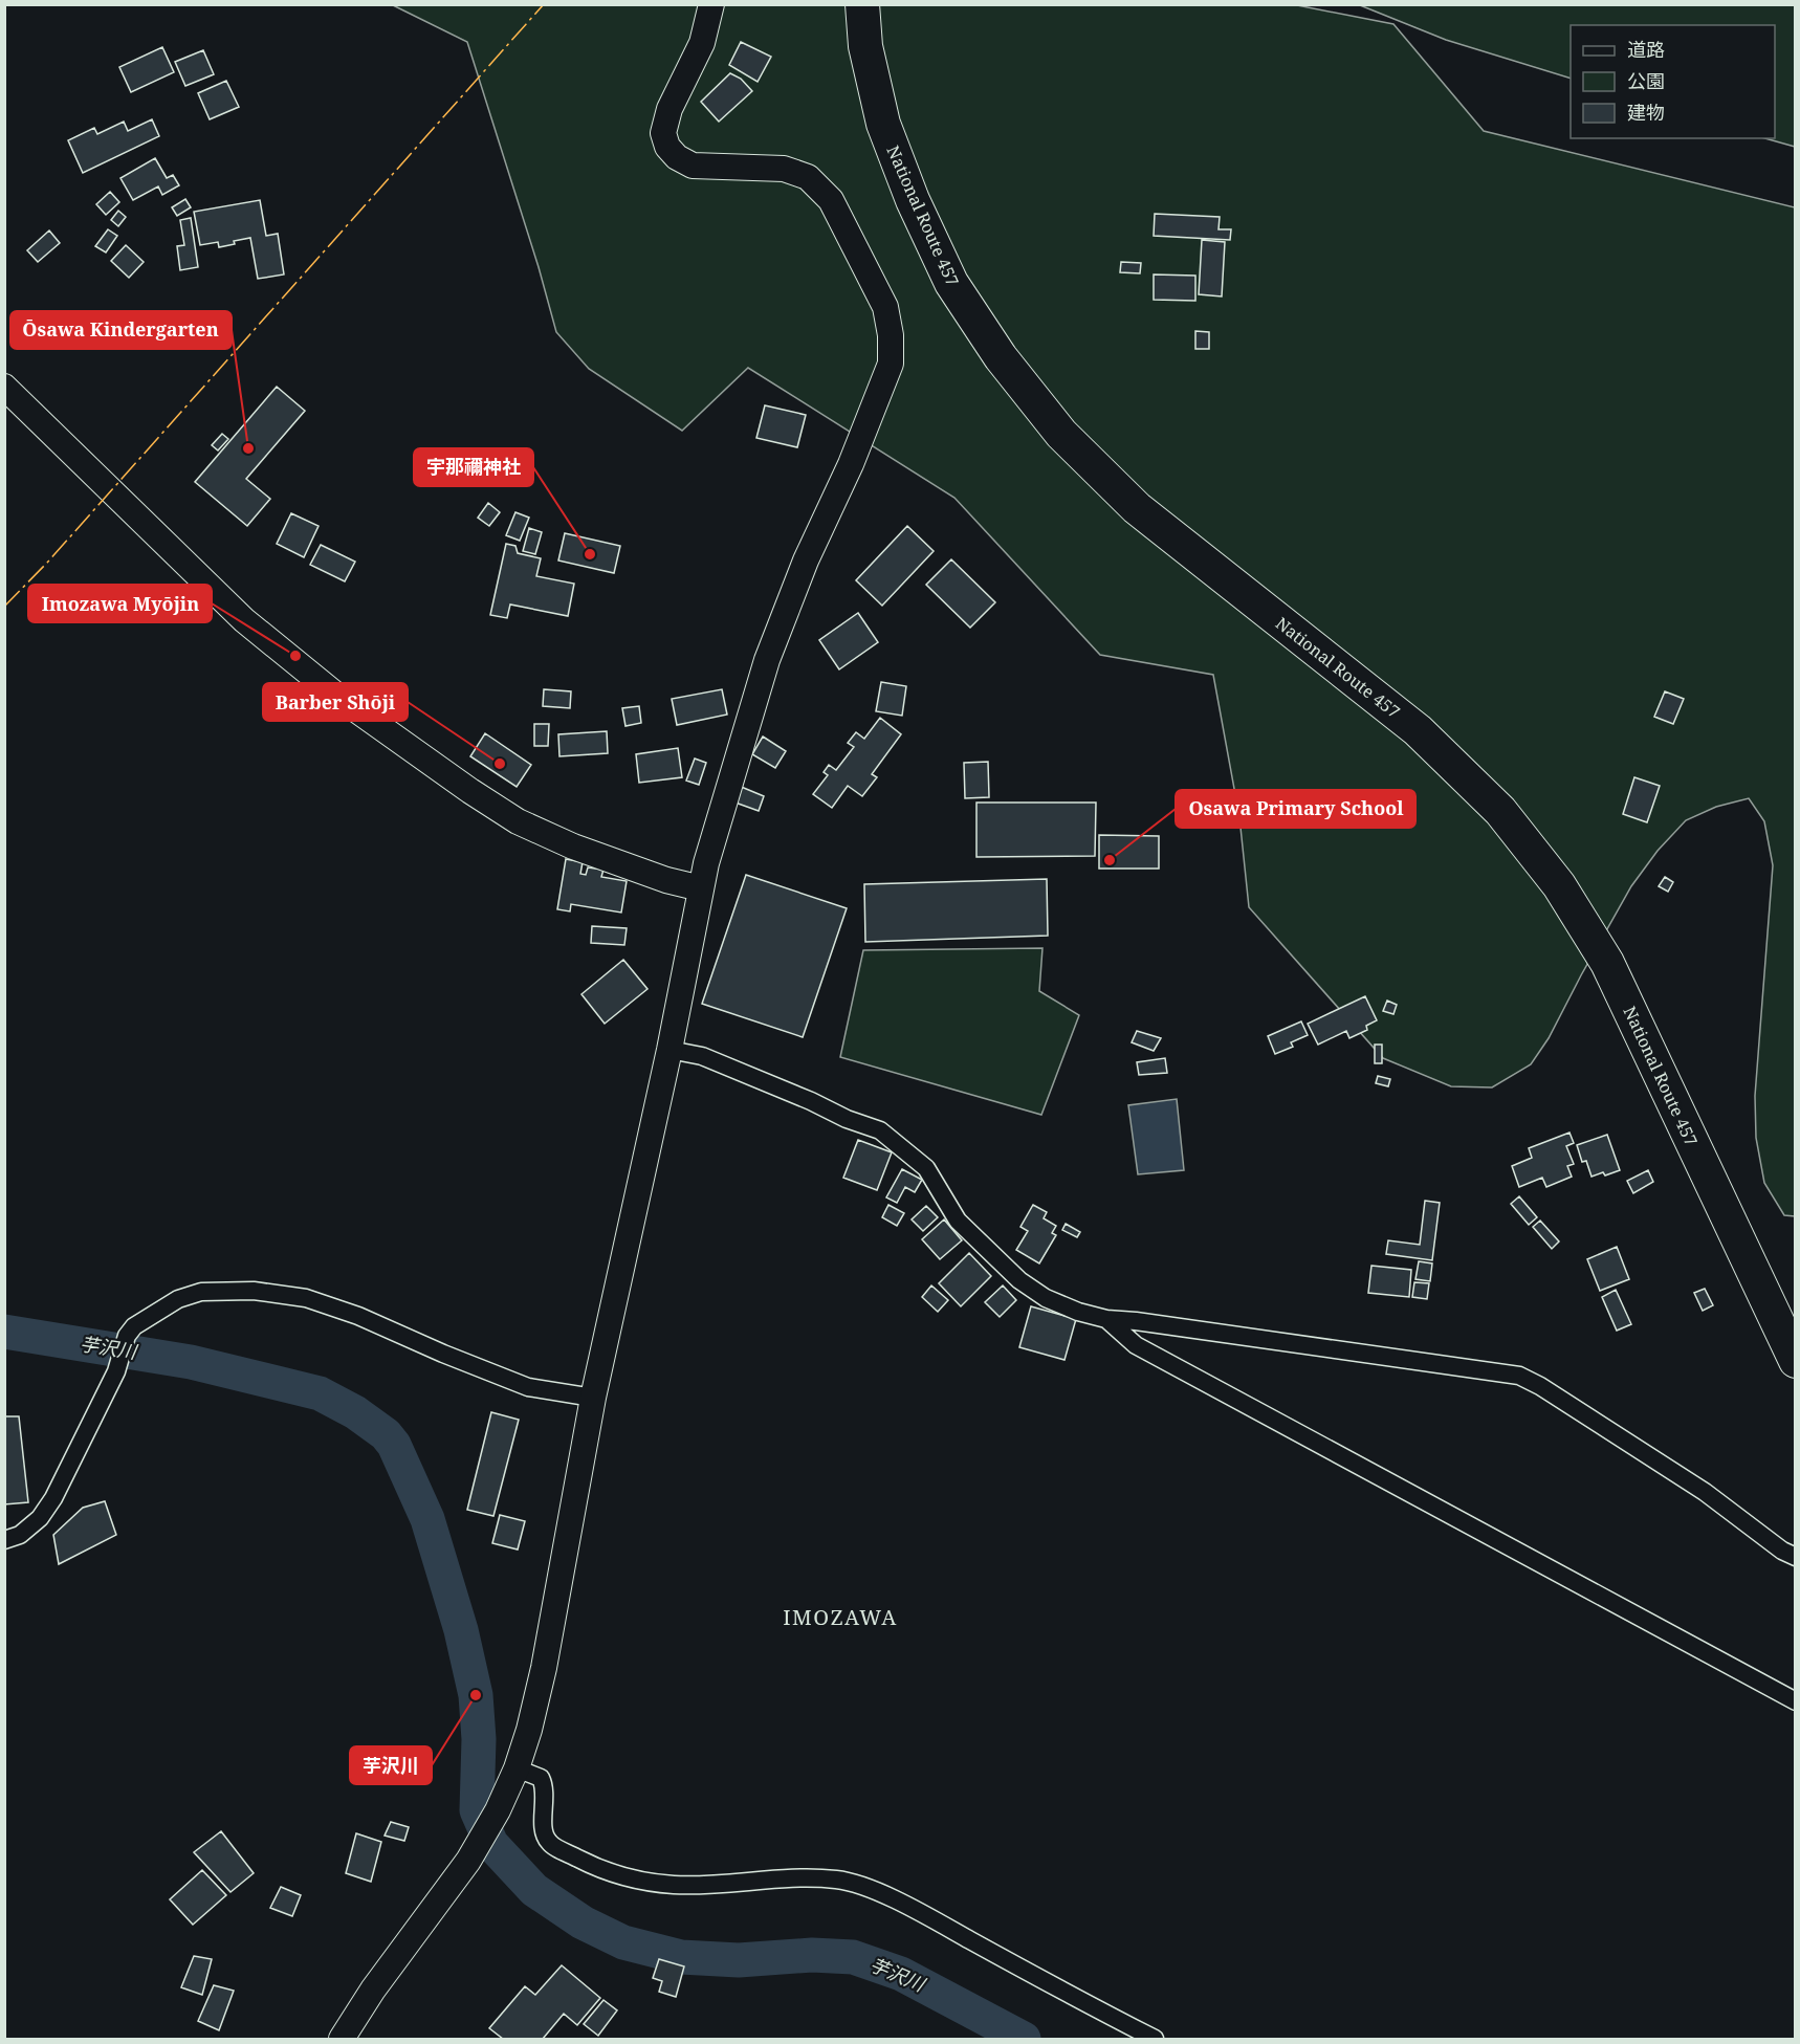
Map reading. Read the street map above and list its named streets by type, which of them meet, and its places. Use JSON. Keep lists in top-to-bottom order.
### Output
{
  "streets": {
    "highway": ["National Route 457"]
  },
  "districts": ["IMOZAWA"],
  "water": ["芋沢川"],
  "places": [
    "Ōsawa Kindergarten",
    "宇那禰神社",
    "Imozawa Myōjin",
    "Barber Shōji",
    "Osawa Primary School",
    "芋沢川"
  ],
  "legend": ["道路", "公園", "建物"]
}
